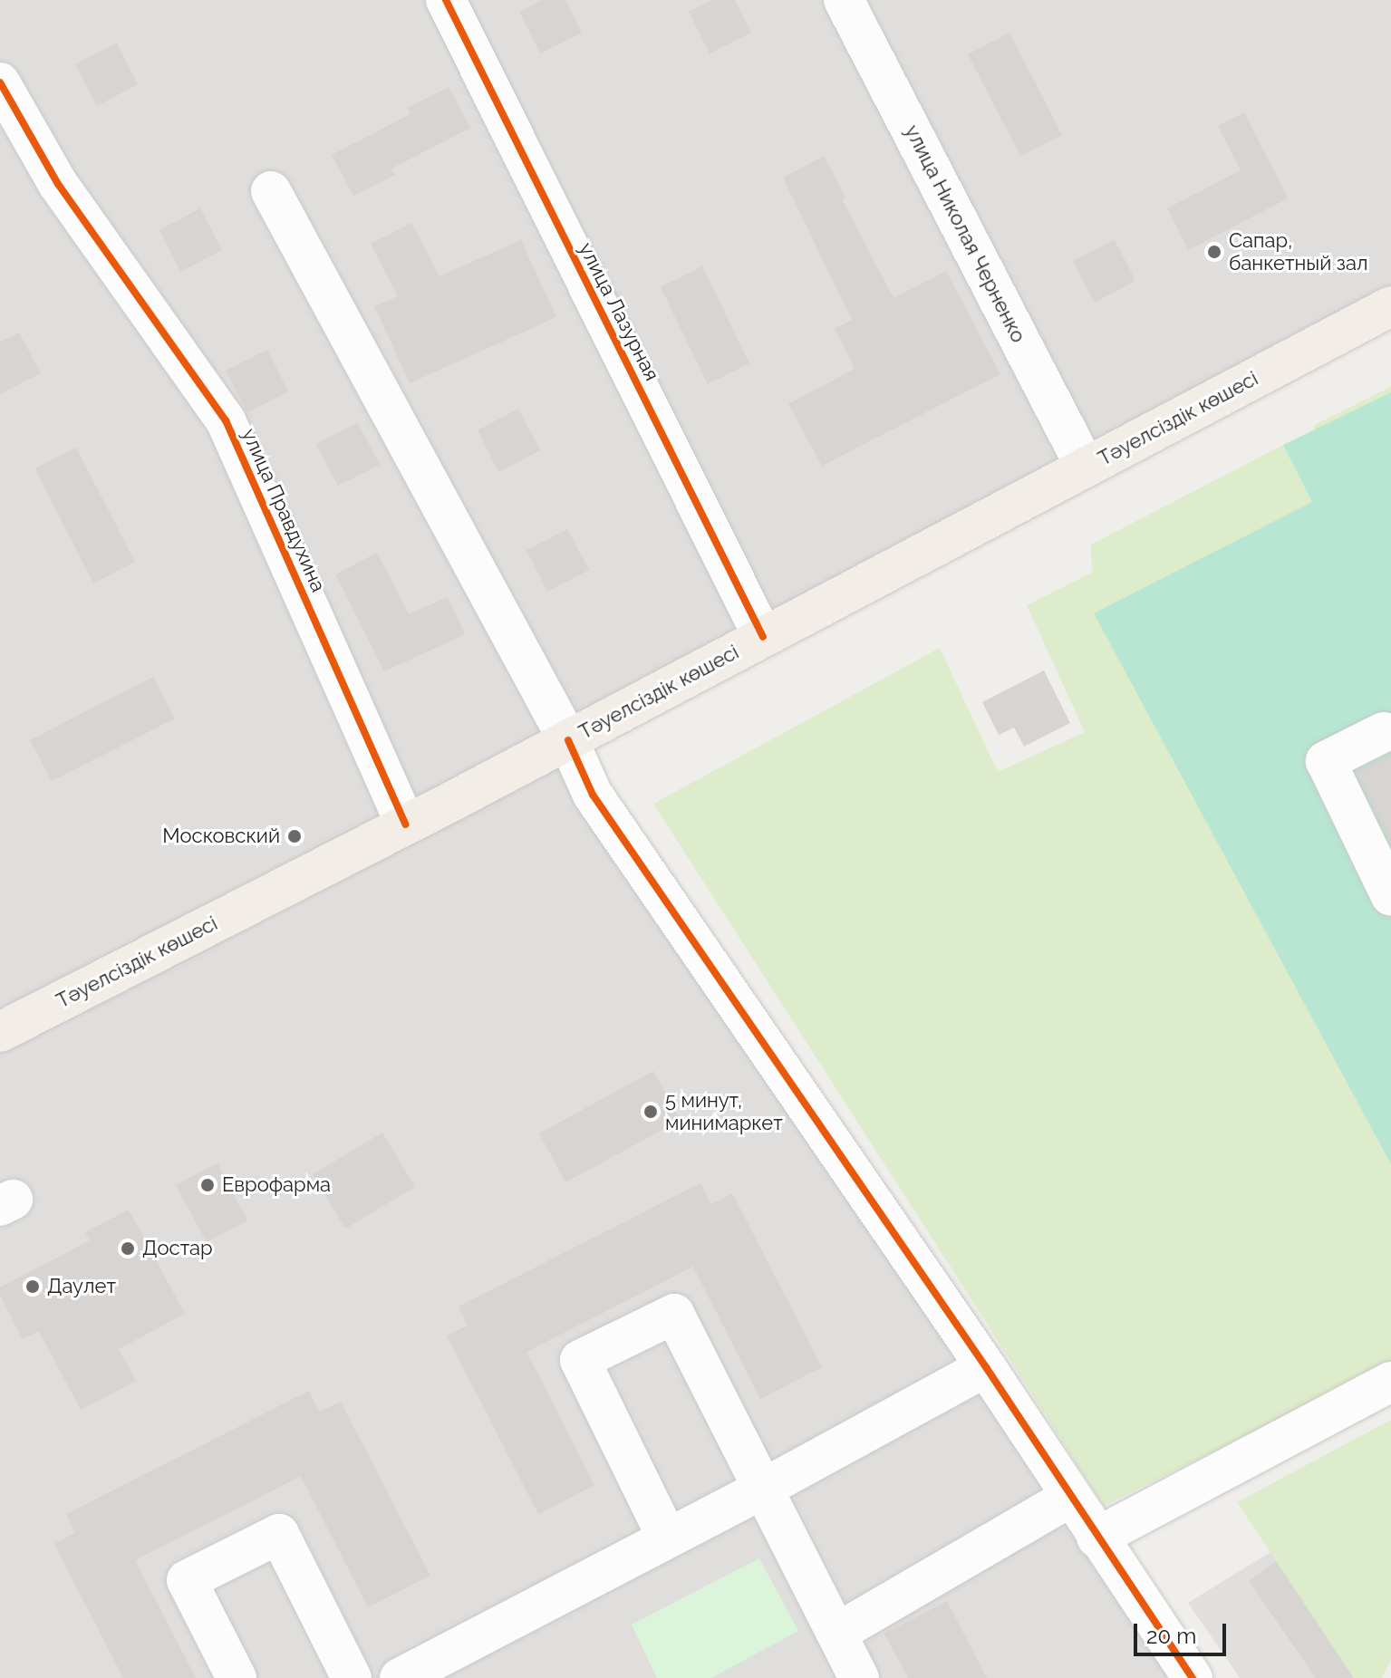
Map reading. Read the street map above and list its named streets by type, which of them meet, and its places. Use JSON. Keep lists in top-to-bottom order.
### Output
{
  "streets": {
    "main road": ["Тәуелсіздік көшесі"],
    "street": ["улица Николая Черненко", "улица Лазурная", "улица Правдухина"]
  },
  "crossings": [
    ["улица Николая Черненко", "Тәуелсіздік көшесі"],
    ["улица Лазурная", "Тәуелсіздік көшесі"],
    ["Тәуелсіздік көшесі", "улица Правдухина"]
  ],
  "places": [
    "Сапар, банкетный зал",
    "Московский",
    "5 минут, минимаркет",
    "Еврофарма",
    "Достар",
    "Даулет"
  ],
  "scale_bar": "20 m"
}
